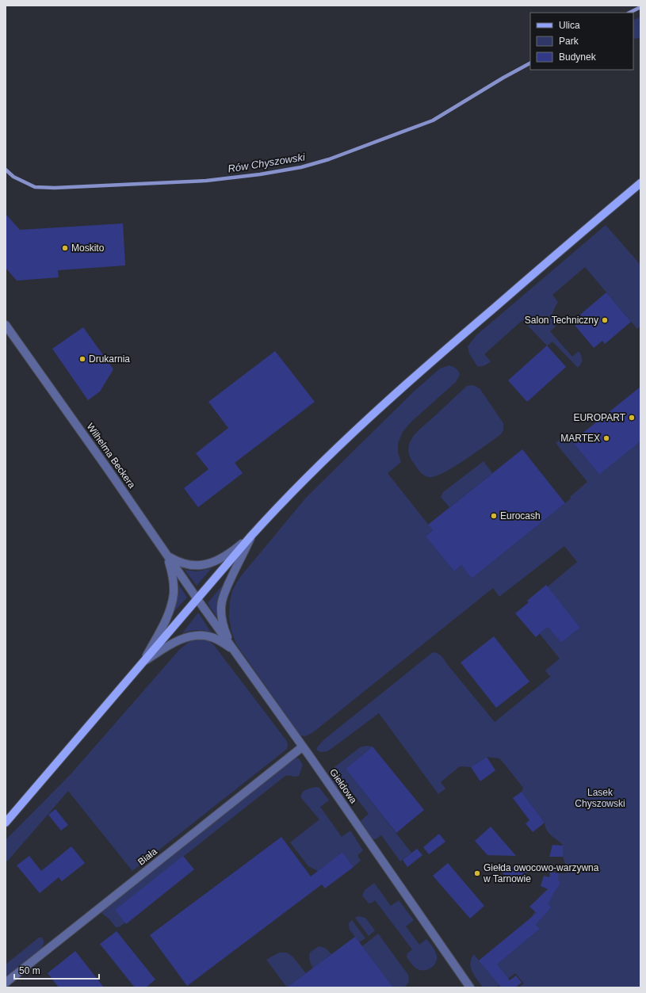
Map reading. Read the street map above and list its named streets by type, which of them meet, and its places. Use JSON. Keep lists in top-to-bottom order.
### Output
{
  "streets": {
    "street": ["Wilhelma Beckera", "Giełdowa", "Biała"]
  },
  "crossings": [
    ["Wilhelma Beckera", "Giełdowa"],
    ["Giełdowa", "Biała"]
  ],
  "water": ["Rów Chyszowski"],
  "parks": ["Lasek Chyszowski"],
  "places": [
    "Moskito",
    "Salon Techniczny",
    "Drukarnia",
    "EUROPART",
    "MARTEX",
    "Eurocash",
    "Giełda owocowo-warzywna w Tarnowie"
  ],
  "legend": ["Ulica", "Park", "Budynek"],
  "scale_bar": "50 m"
}
